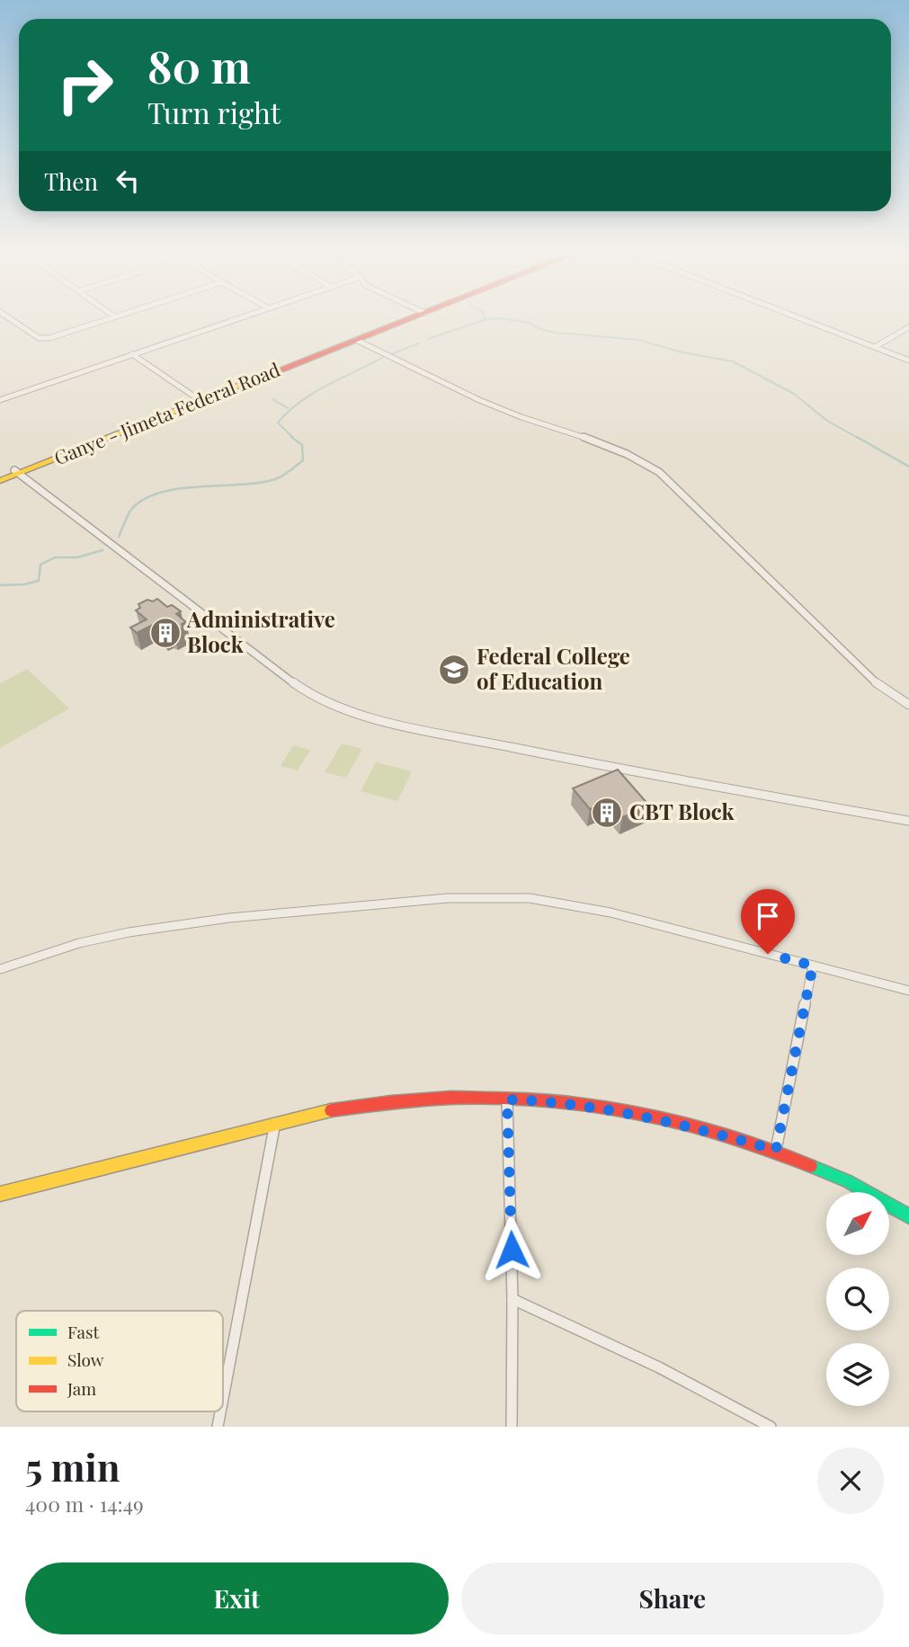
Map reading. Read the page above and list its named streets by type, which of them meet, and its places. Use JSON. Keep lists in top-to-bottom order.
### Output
{
  "streets": {
    "main road": ["Ganye - Jimeta Federal Road"]
  },
  "places": {
    "building": ["Administrative Block", "CBT Block"],
    "school or university": ["Federal College of Education"]
  },
  "legend": ["Fast", "Slow", "Jam"],
  "north": "top right",
  "page": {
    "turn": ["80 m", "Turn right"],
    "then": "Then",
    "heading": ["5 min", "400 m · 14:49"],
    "buttons": ["Exit", "Share"]
  }
}
